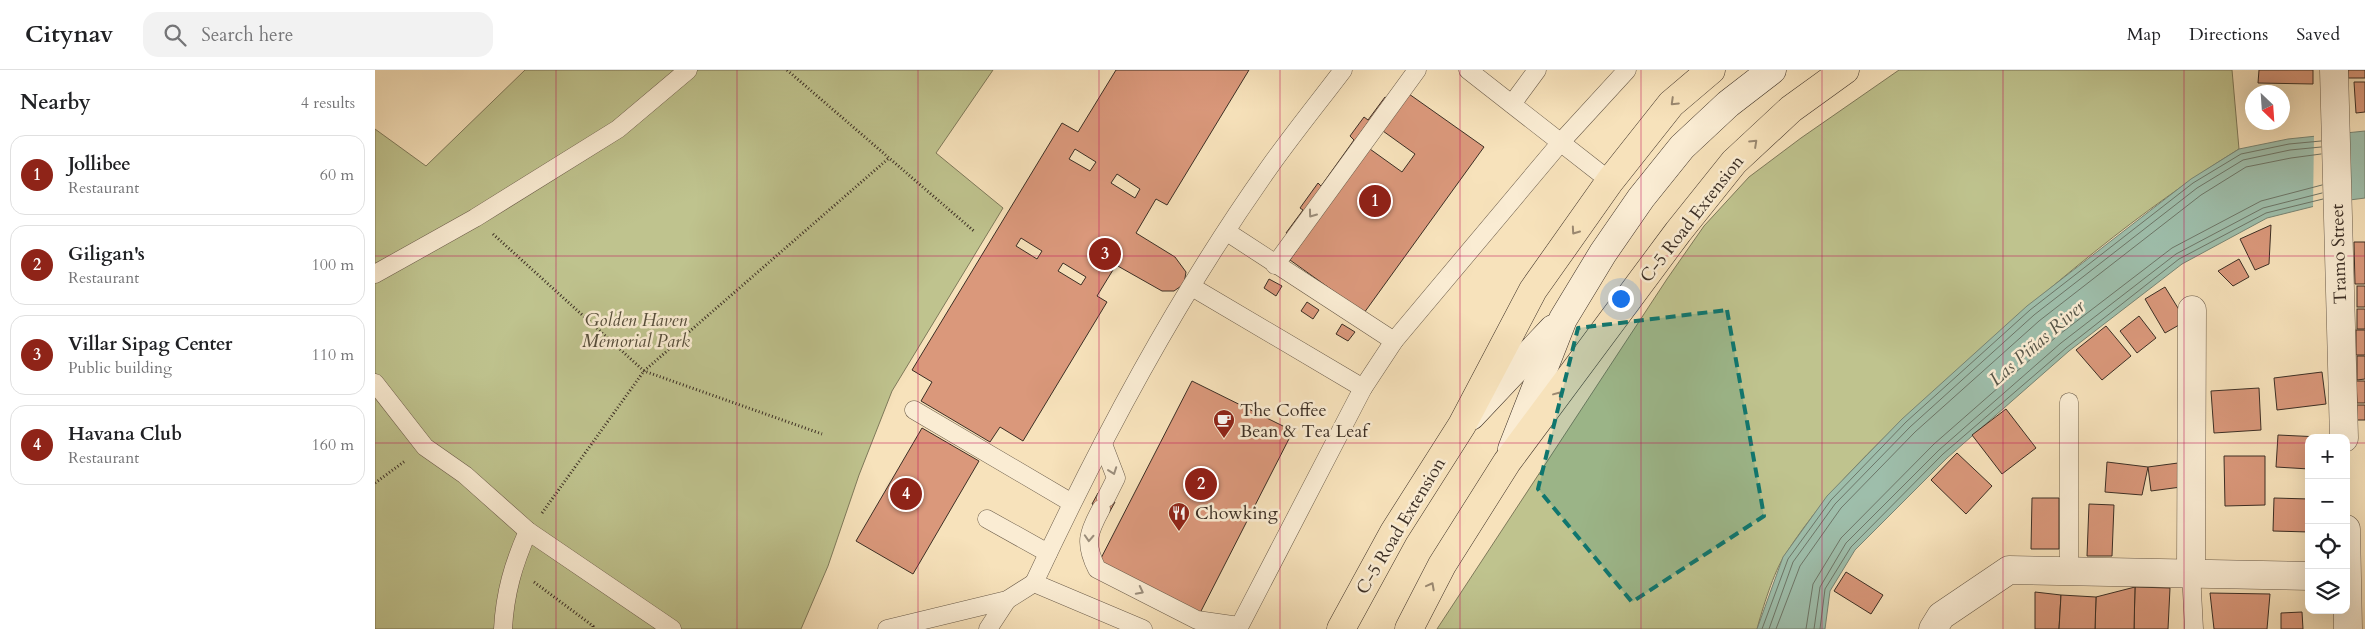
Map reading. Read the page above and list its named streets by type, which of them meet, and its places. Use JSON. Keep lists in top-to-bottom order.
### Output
{
  "streets": {
    "main road": ["C-5 Road Extension"],
    "street": ["Tramo Street"]
  },
  "water": ["Las Piñas River"],
  "parks": ["Golden Haven Memorial Park"],
  "places": {
    "cafe": ["The Coffee Bean & Tea Leaf"],
    "restaurant": ["Chowking"]
  },
  "north": "bottom right",
  "page": {
    "header": "Citynav",
    "search": "Search here",
    "nav": ["Map", "Directions", "Saved"],
    "heading": ["Nearby", "4 results"],
    "list": [
      {
        "mark": "1",
        "name": "Jollibee",
        "note": "Restaurant",
        "value": "60 m"
      },
      {
        "mark": "2",
        "name": "Giligan's",
        "note": "Restaurant",
        "value": "100 m"
      },
      {
        "mark": "3",
        "name": "Villar Sipag Center",
        "note": "Public building",
        "value": "110 m"
      },
      {
        "mark": "4",
        "name": "Havana Club",
        "note": "Restaurant",
        "value": "160 m"
      }
    ],
    "pins": [
      "1",
      "3",
      "2",
      "4"
    ],
    "map_buttons": ["+", "−"]
  }
}
